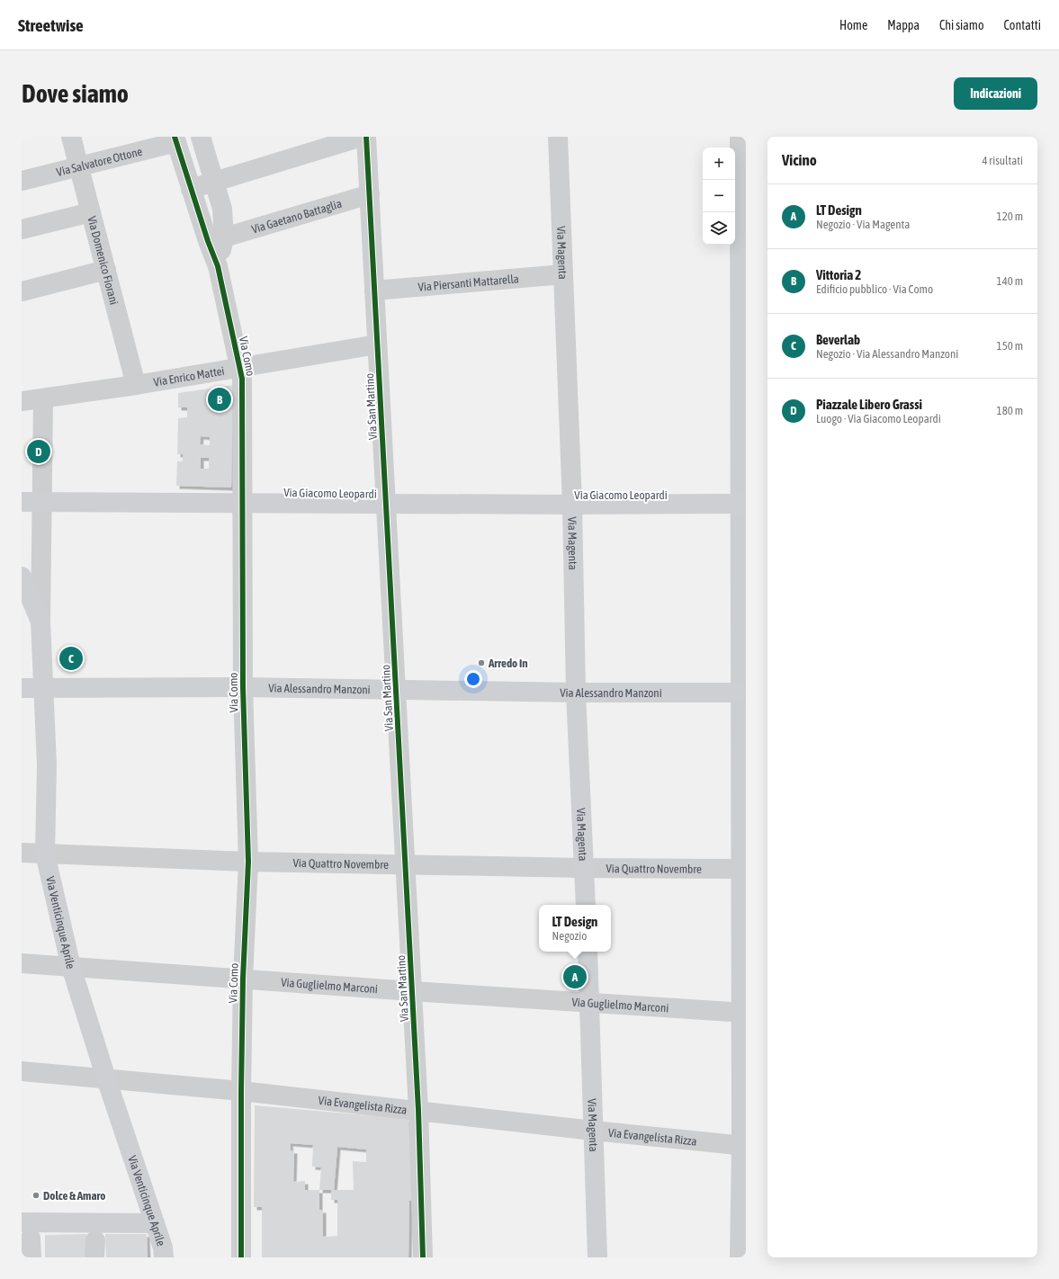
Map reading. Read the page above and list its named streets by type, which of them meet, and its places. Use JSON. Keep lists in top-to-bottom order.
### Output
{
  "streets": {
    "street": [
      "Via Salvatore Ottone",
      "Via Gaetano Battaglia",
      "Via Magenta",
      "Via Domenico Fiorani",
      "Via Piersanti Mattarella",
      "Via Como",
      "Via Enrico Mattei",
      "Via San Martino",
      "Via Giacomo Leopardi",
      "Via Alessandro Manzoni",
      "Via Quattro Novembre",
      "Via Venticinque Aprile",
      "Via Guglielmo Marconi",
      "Via Evangelista Rizza"
    ]
  },
  "crossings": [
    ["Via Salvatore Ottone", "Via Domenico Fiorani"],
    ["Via Salvatore Ottone", "Via Como"],
    ["Via Gaetano Battaglia", "Via San Martino"],
    ["Via Magenta", "Via Piersanti Mattarella"],
    ["Via Magenta", "Via Giacomo Leopardi"],
    ["Via Magenta", "Via Alessandro Manzoni"],
    ["Via Magenta", "Via Quattro Novembre"],
    ["Via Magenta", "Via Guglielmo Marconi"],
    ["Via Magenta", "Via Evangelista Rizza"],
    ["Via Domenico Fiorani", "Via Enrico Mattei"],
    ["Via Piersanti Mattarella", "Via San Martino"],
    ["Via Como", "Via Enrico Mattei"],
    ["Via Como", "Via Giacomo Leopardi"],
    ["Via Como", "Via Alessandro Manzoni"],
    ["Via Como", "Via Quattro Novembre"],
    ["Via Como", "Via Guglielmo Marconi"],
    ["Via Como", "Via Evangelista Rizza"],
    ["Via Enrico Mattei", "Via San Martino"],
    ["Via San Martino", "Via Giacomo Leopardi"],
    ["Via San Martino", "Via Alessandro Manzoni"],
    ["Via San Martino", "Via Quattro Novembre"],
    ["Via San Martino", "Via Guglielmo Marconi"],
    ["Via San Martino", "Via Evangelista Rizza"],
    ["Via Alessandro Manzoni", "Via Venticinque Aprile"],
    ["Via Quattro Novembre", "Via Venticinque Aprile"],
    ["Via Venticinque Aprile", "Via Guglielmo Marconi"],
    ["Via Venticinque Aprile", "Via Evangelista Rizza"]
  ],
  "places": ["Arredo In", "Dolce & Amaro"],
  "page": {
    "header": "Streetwise",
    "nav": [
      "Home",
      "Mappa",
      "Chi siamo",
      "Contatti"
    ],
    "buttons": "Indicazioni",
    "title": "Dove siamo",
    "heading": ["Vicino", "4 risultati"],
    "map_buttons": ["+", "−"],
    "list": [
      {
        "mark": "A",
        "name": "LT Design",
        "note": "Negozio · Via Magenta",
        "value": "120 m"
      },
      {
        "mark": "B",
        "name": "Vittoria 2",
        "note": "Edificio pubblico · Via Como",
        "value": "140 m"
      },
      {
        "mark": "C",
        "name": "Beverlab",
        "note": "Negozio · Via Alessandro Manzoni",
        "value": "150 m"
      },
      {
        "mark": "D",
        "name": "Piazzale Libero Grassi",
        "note": "Luogo · Via Giacomo Leopardi",
        "value": "180 m"
      }
    ],
    "pins": [
      "B",
      "D",
      "C",
      "A"
    ],
    "popup": ["LT Design", "Negozio"]
  }
}
